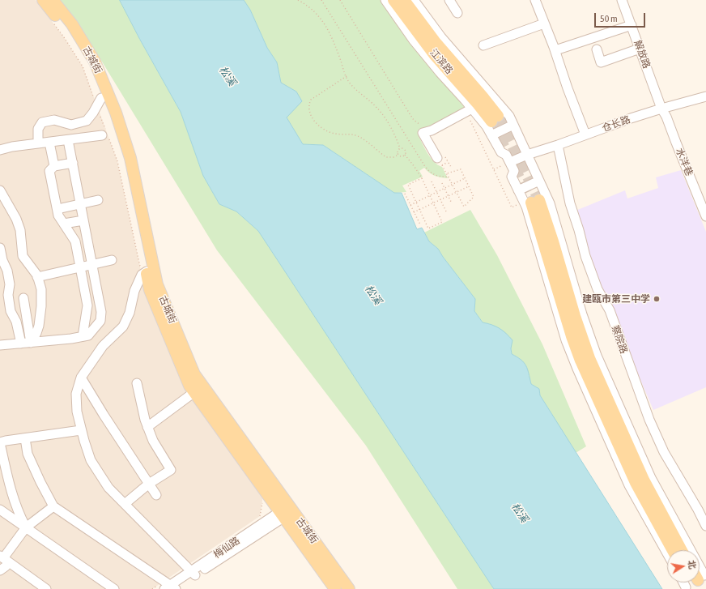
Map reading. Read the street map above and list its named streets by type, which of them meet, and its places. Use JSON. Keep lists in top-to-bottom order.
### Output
{
  "streets": {
    "main road": ["古城街", "江滨路"],
    "street": [
      "解放路",
      "仓长路",
      "水洋巷",
      "察院路",
      "梅仙路"
    ]
  },
  "crossings": [
    ["解放路", "仓长路"],
    ["解放路", "水洋巷"],
    ["古城街", "梅仙路"],
    ["仓长路", "水洋巷"],
    ["仓长路", "察院路"]
  ],
  "water": ["松溪"],
  "places": ["建瓯市第三中学"],
  "scale_bar": "50 m",
  "north": "right"
}
